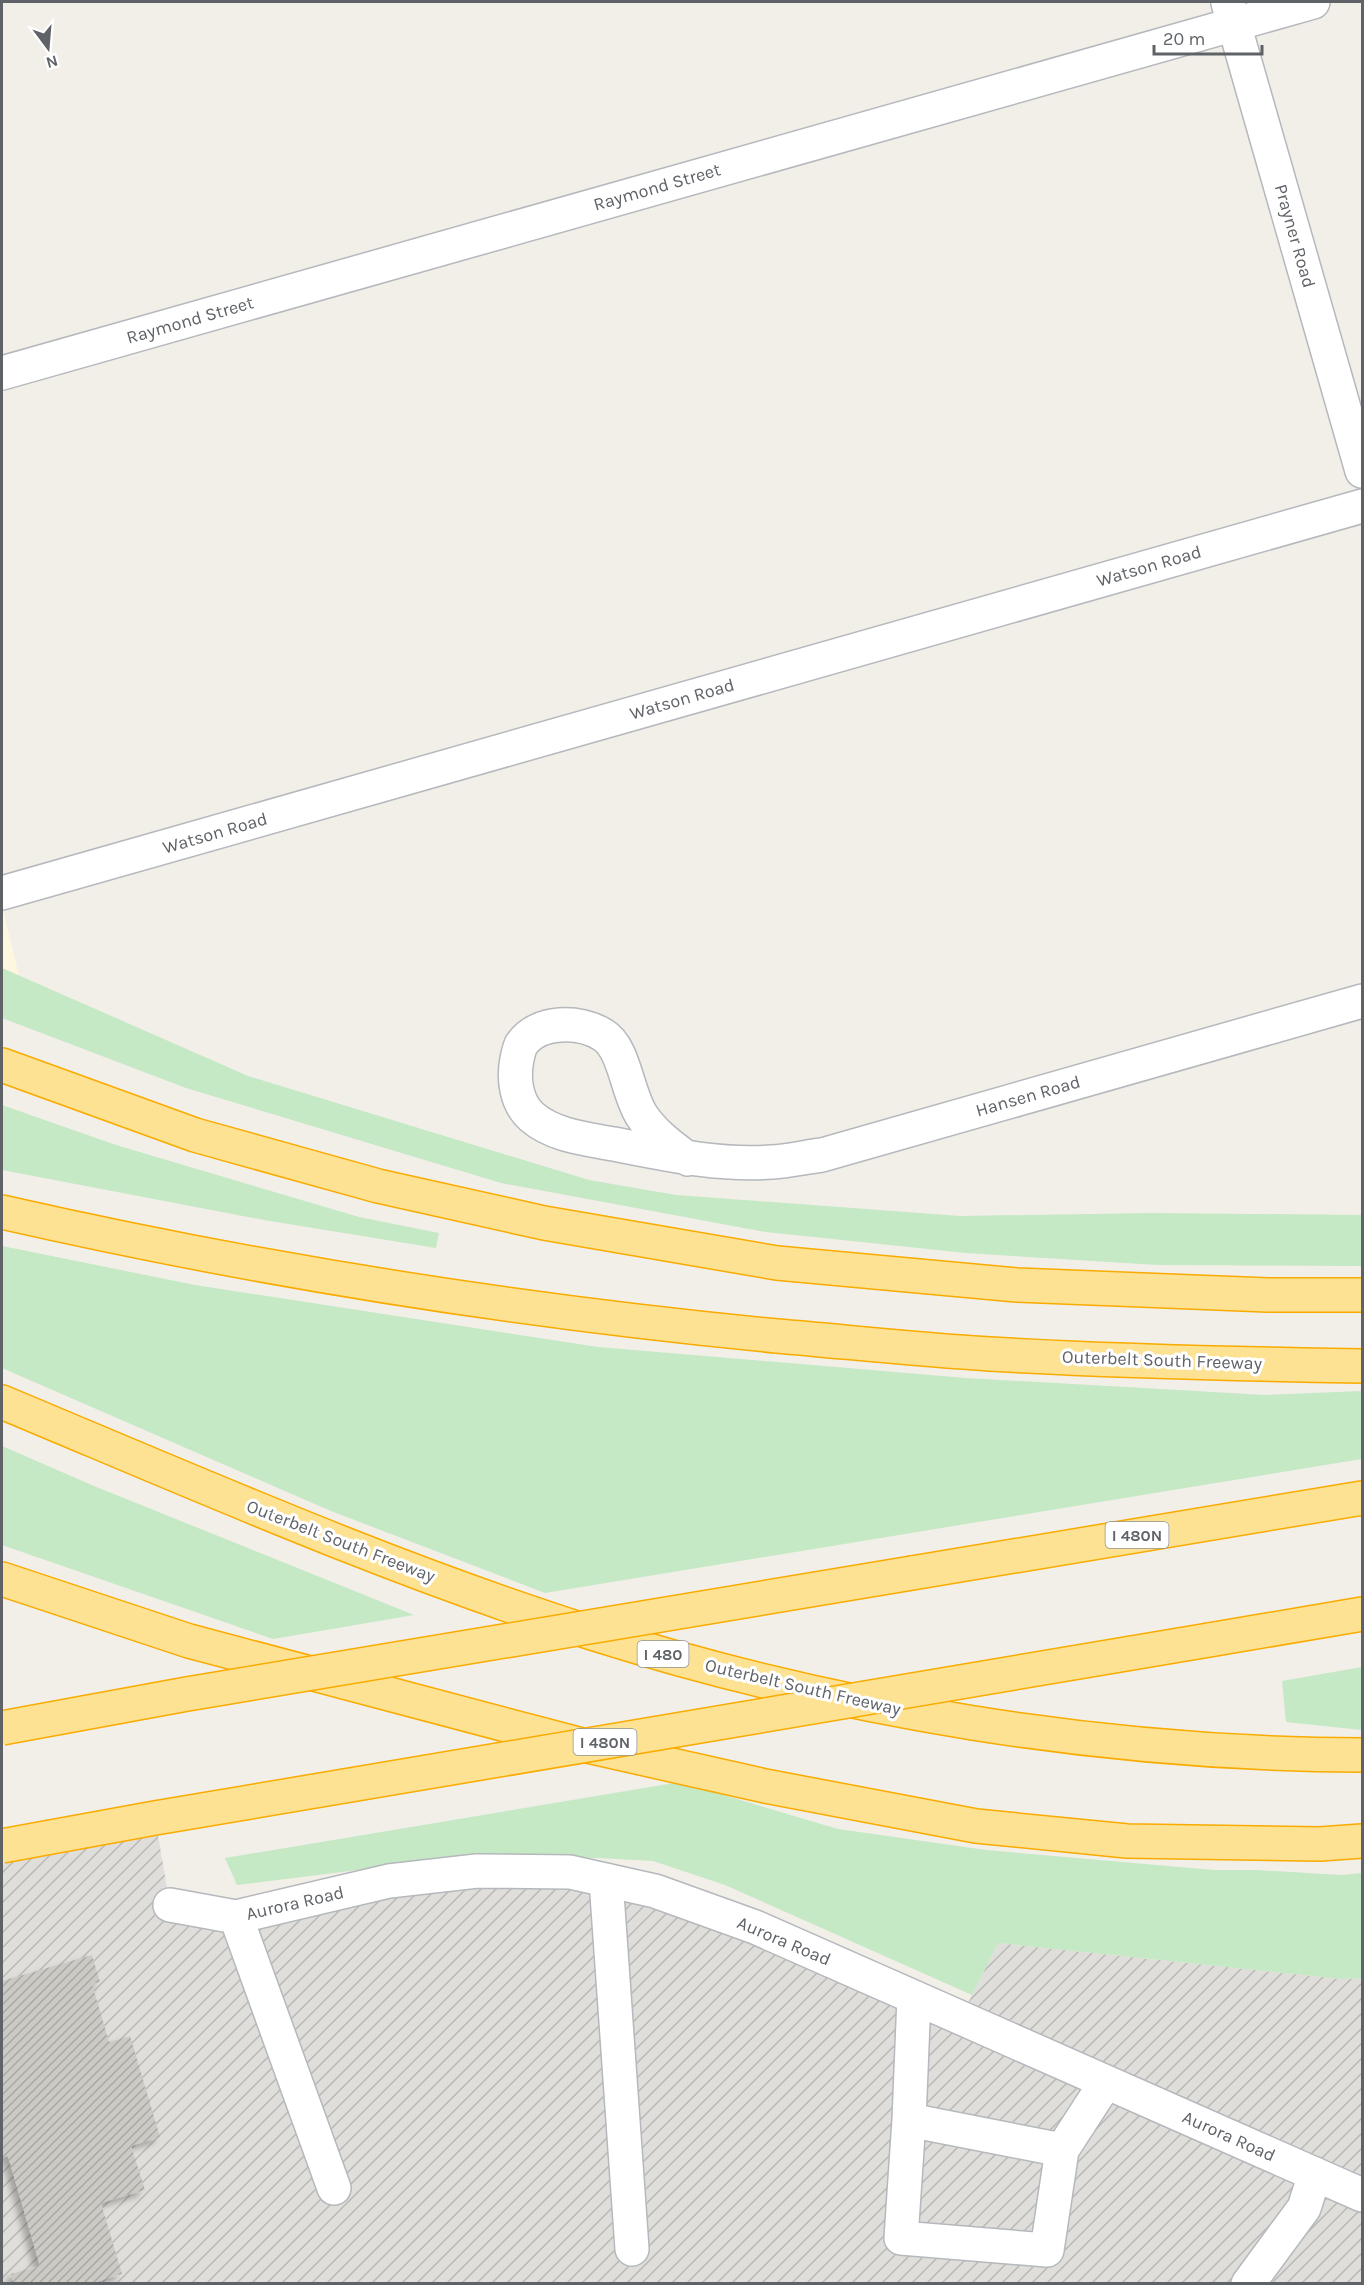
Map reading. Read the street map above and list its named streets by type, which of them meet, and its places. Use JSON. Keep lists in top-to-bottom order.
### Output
{
  "streets": {
    "highway": ["Outerbelt South Freeway", "I 480N", "I 480"],
    "street": [
      "Raymond Street",
      "Prayner Road",
      "Watson Road",
      "Hansen Road",
      "Aurora Road"
    ]
  },
  "crossings": [
    ["Raymond Street", "Prayner Road"]
  ],
  "scale_bar": "20 m",
  "north": "bottom"
}
